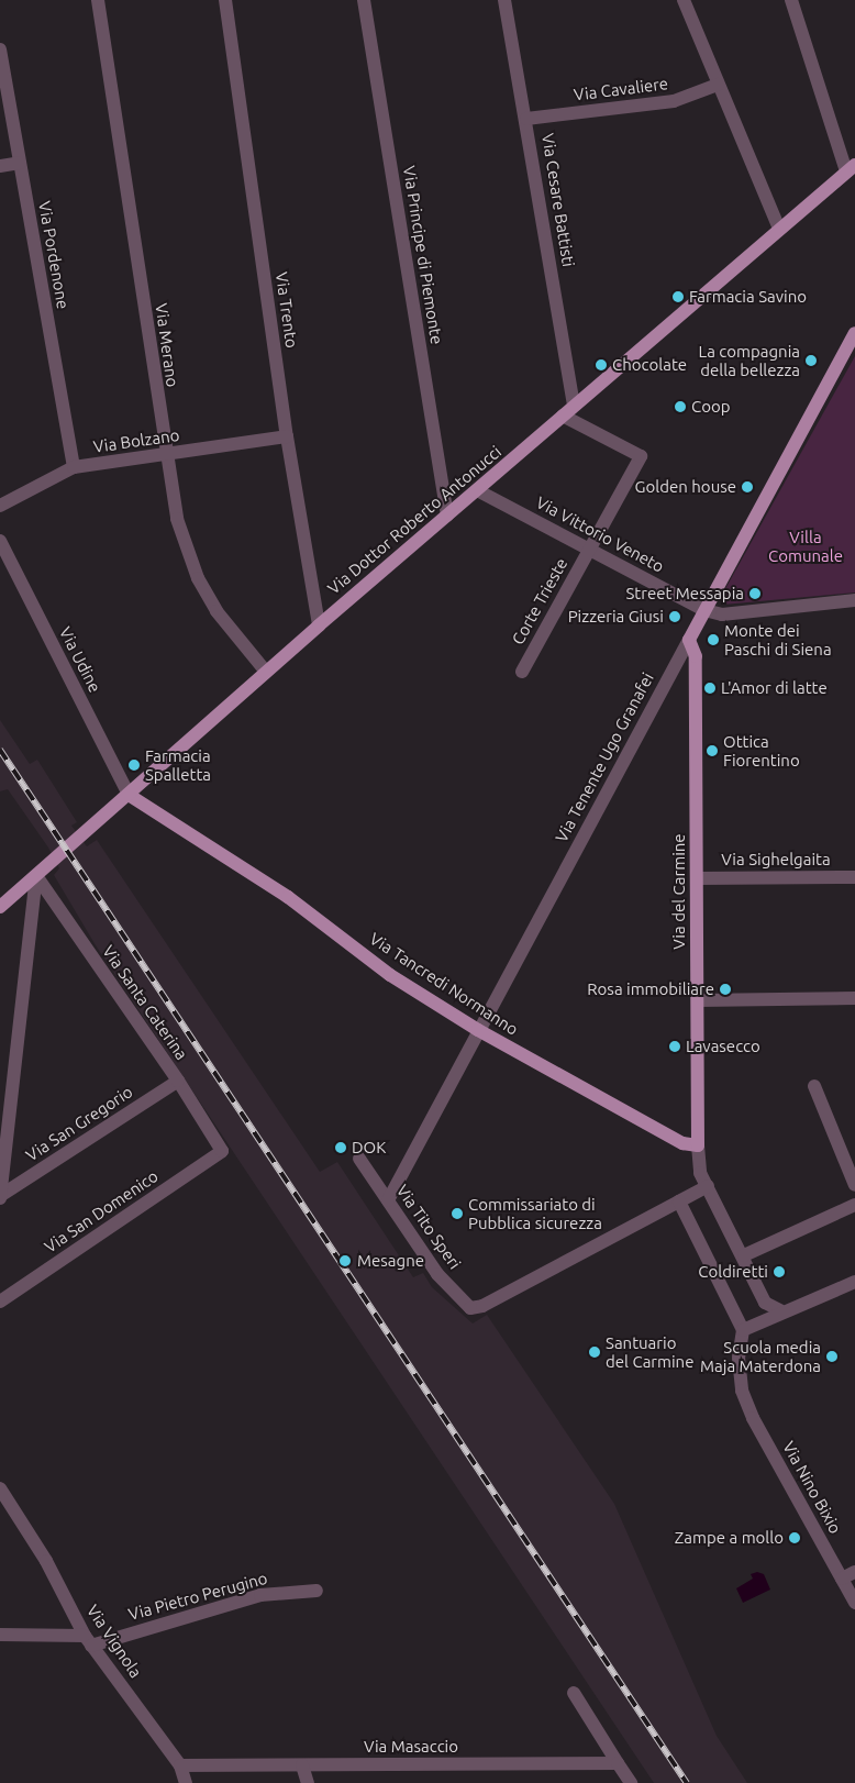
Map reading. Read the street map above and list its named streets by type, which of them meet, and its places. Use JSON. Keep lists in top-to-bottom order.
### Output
{
  "streets": {
    "main road": [
      "Via Dottor Roberto Antonucci",
      "Via Tenente Ugo Granafei",
      "Via del Carmine",
      "Via Tancredi Normanno"
    ],
    "street": [
      "Via Cavaliere",
      "Via Cesare Battisti",
      "Via Pordenone",
      "Via Principe di Piemonte",
      "Via Trento",
      "Via Merano",
      "Via Bolzano",
      "Via Vittorio Veneto",
      "Corte Trieste",
      "Via Udine",
      "Via Sighelgaita",
      "Via Santa Caterina",
      "Via San Gregorio",
      "Via San Domenico",
      "Via Tito Speri",
      "Via Nino Bixio",
      "Via Pietro Perugino",
      "Via Vignola",
      "Via Masaccio"
    ]
  },
  "crossings": [
    ["Via Cavaliere", "Via Cesare Battisti"],
    ["Via Cesare Battisti", "Via Dottor Roberto Antonucci"],
    ["Via Cesare Battisti", "Corte Trieste"],
    ["Via Pordenone", "Via Bolzano"],
    ["Via Principe di Piemonte", "Via Dottor Roberto Antonucci"],
    ["Via Trento", "Via Bolzano"],
    ["Via Trento", "Via Dottor Roberto Antonucci"],
    ["Via Merano", "Via Bolzano"],
    ["Via Merano", "Via Dottor Roberto Antonucci"],
    ["Via Dottor Roberto Antonucci", "Via Vittorio Veneto"],
    ["Via Dottor Roberto Antonucci", "Corte Trieste"],
    ["Via Dottor Roberto Antonucci", "Via Udine"],
    ["Via Dottor Roberto Antonucci", "Via Tancredi Normanno"],
    ["Via Dottor Roberto Antonucci", "Via Santa Caterina"],
    ["Via Vittorio Veneto", "Corte Trieste"],
    ["Via Vittorio Veneto", "Via Tenente Ugo Granafei"],
    ["Via Udine", "Via Tancredi Normanno"],
    ["Via Tenente Ugo Granafei", "Via del Carmine"],
    ["Via Tenente Ugo Granafei", "Via Tancredi Normanno"],
    ["Via Tenente Ugo Granafei", "Via Tito Speri"],
    ["Via Sighelgaita", "Via del Carmine"],
    ["Via del Carmine", "Via Tancredi Normanno"],
    ["Via Santa Caterina", "Via San Gregorio"],
    ["Via Santa Caterina", "Via San Domenico"],
    ["Via Pietro Perugino", "Via Vignola"],
    ["Via Vignola", "Via Masaccio"]
  ],
  "parks": ["Villa Comunale"],
  "places": [
    "Farmacia Savino",
    "La compagnia della bellezza",
    "Chocolate",
    "Coop",
    "Golden house",
    "Street Messapia",
    "Pizzeria Giusi",
    "Monte dei Paschi di Siena",
    "L'Amor di latte",
    "Ottica Fiorentino",
    "Farmacia Spalletta",
    "Rosa immobiliare",
    "Lavasecco",
    "DOK",
    "Commissariato di Pubblica sicurezza",
    "Mesagne",
    "Coldiretti",
    "Santuario del Carmine",
    "Scuola media Maja Materdona",
    "Zampe a mollo"
  ]
}
